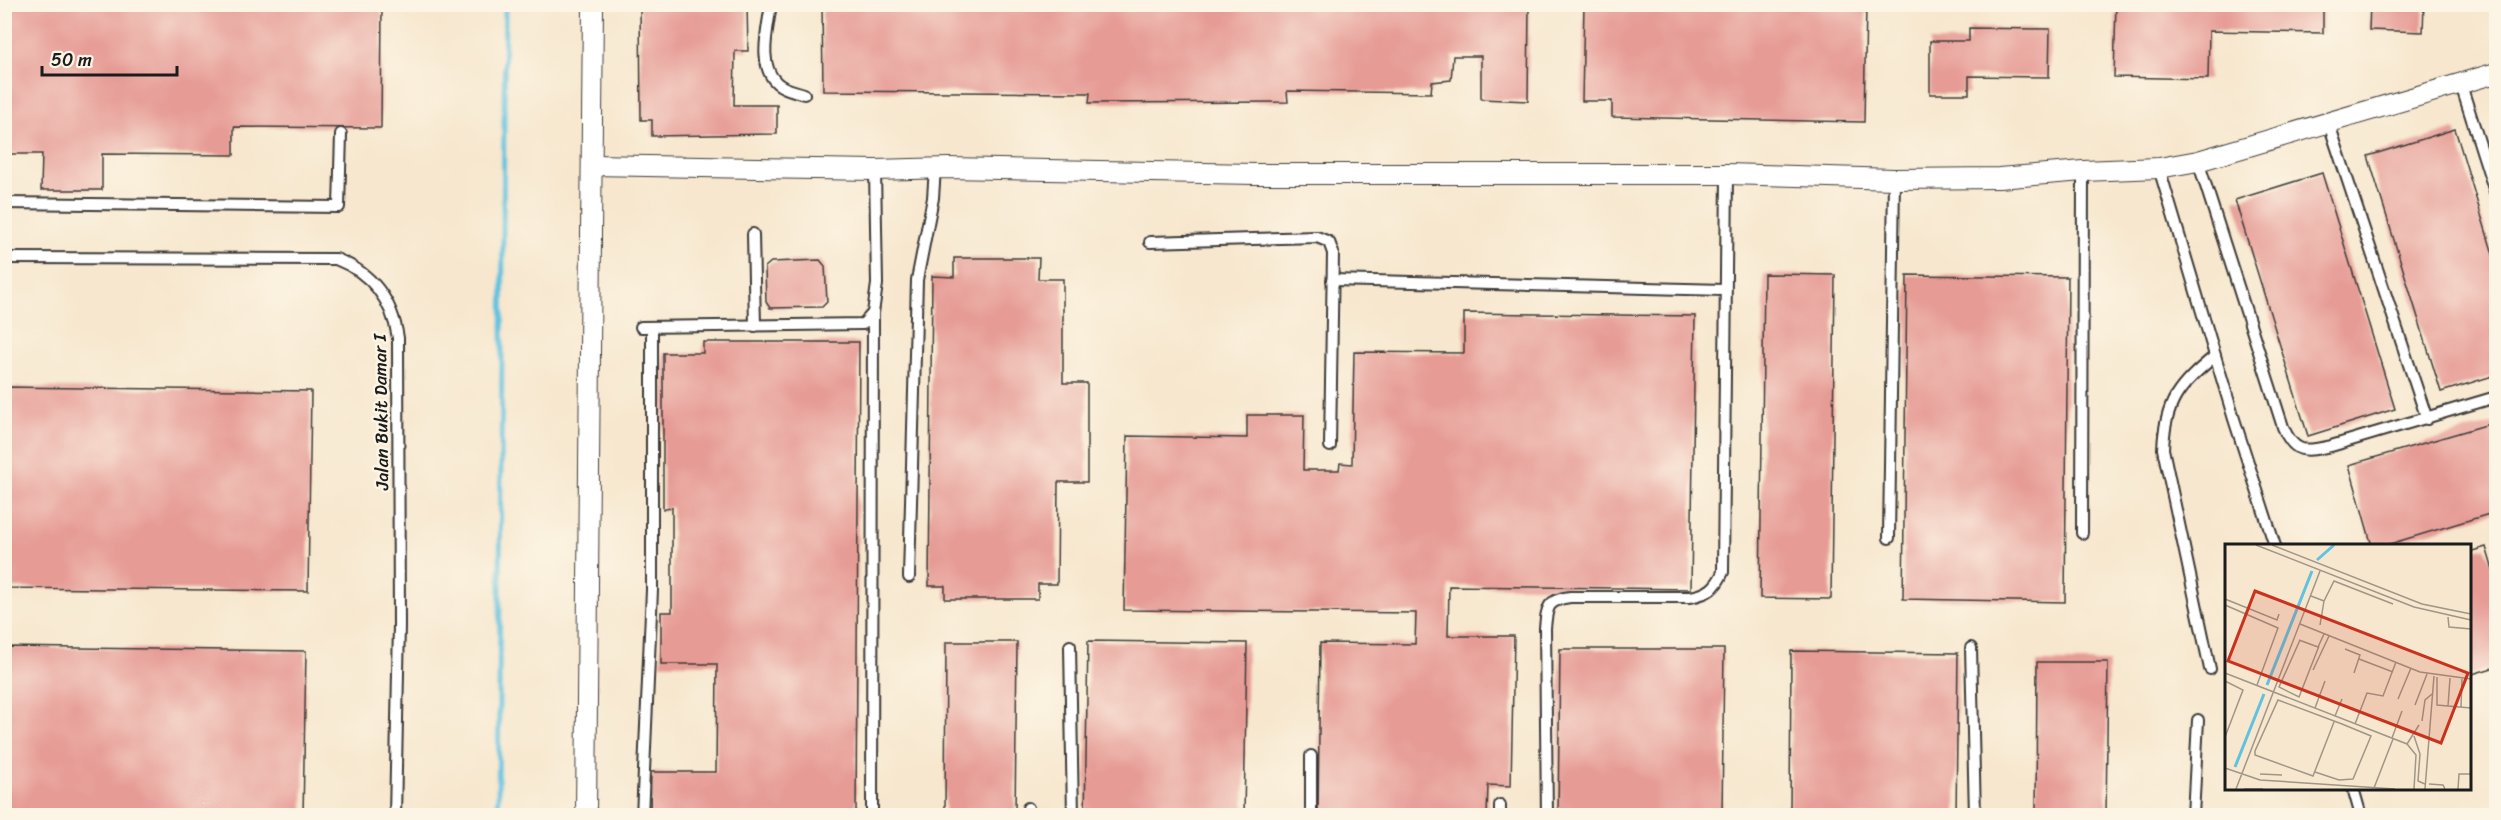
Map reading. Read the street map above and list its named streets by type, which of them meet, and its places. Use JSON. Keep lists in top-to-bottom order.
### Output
{
  "streets": {
    "lane": ["Jalan Bukit Damar I"]
  },
  "scale_bar": "50 m"
}
